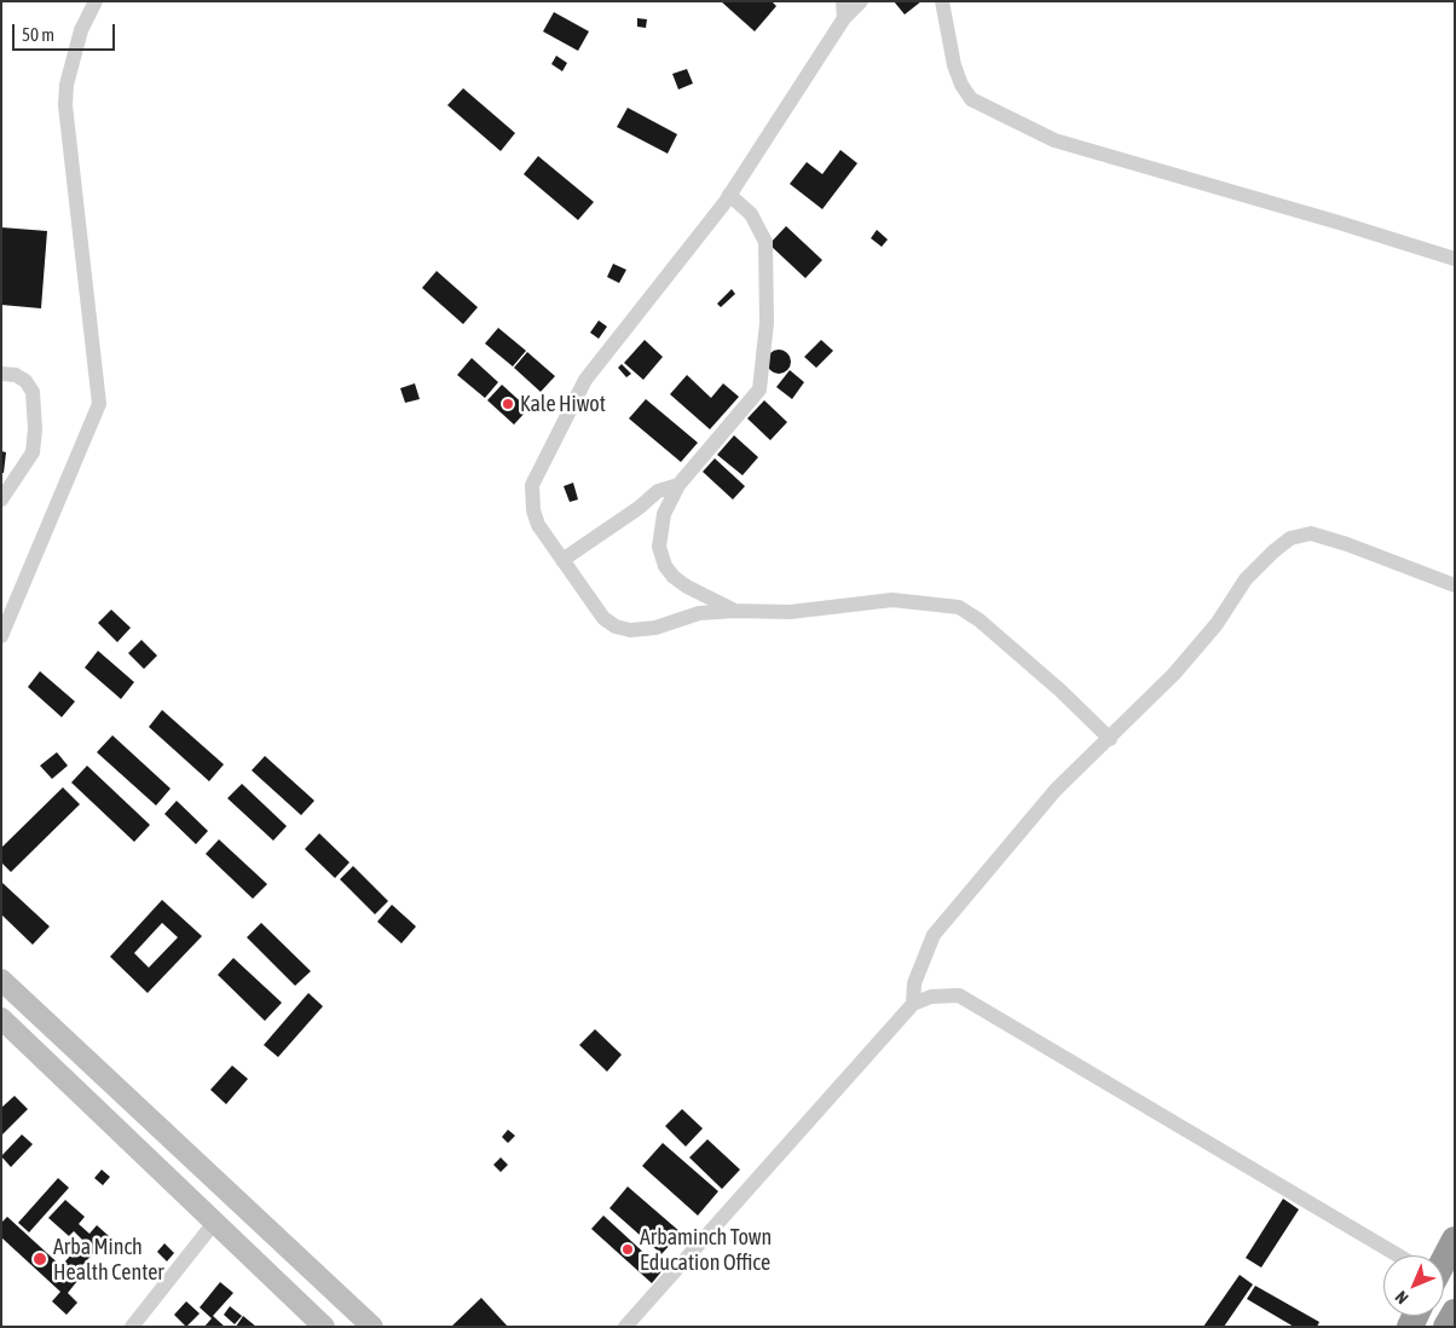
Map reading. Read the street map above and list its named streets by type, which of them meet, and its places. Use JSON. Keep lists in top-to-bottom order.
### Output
{
  "places": ["Kale Hiwot", "Arbaminch Town Education Office", "Arba Minch Health Center"],
  "scale_bar": "50 m",
  "north": "bottom left"
}
